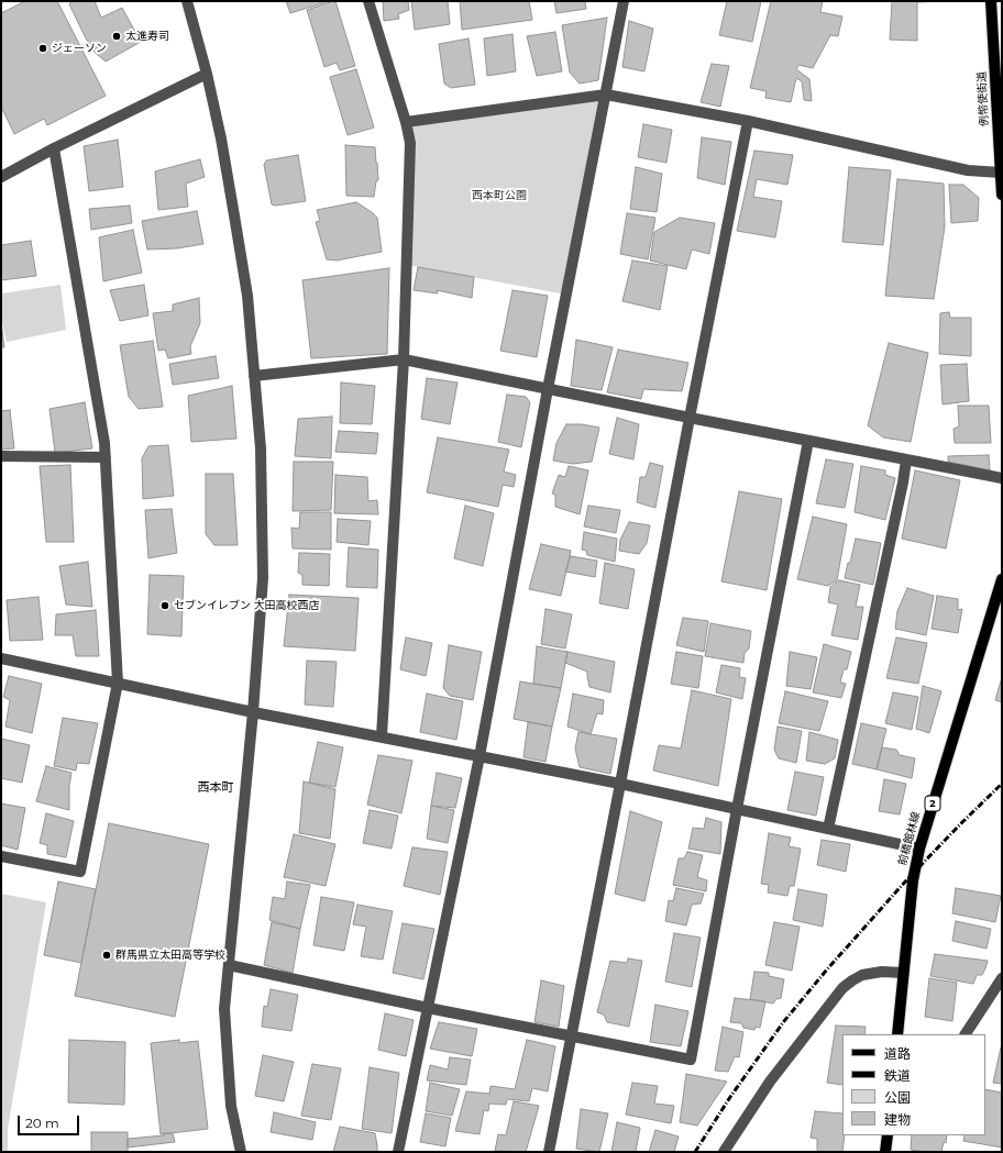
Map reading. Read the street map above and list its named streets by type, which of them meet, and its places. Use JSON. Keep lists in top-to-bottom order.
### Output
{
  "streets": {
    "main road": ["例幣使街道", "2", "前橋館林線"]
  },
  "districts": ["西本町"],
  "parks": ["西本町公園"],
  "places": [
    "太進寿司",
    "ジェーソン",
    "セブンイレブン 大田高校西店",
    "群馬県立太田高等学校"
  ],
  "legend": [
    "道路",
    "鉄道",
    "公園",
    "建物"
  ],
  "scale_bar": "20 m"
}
